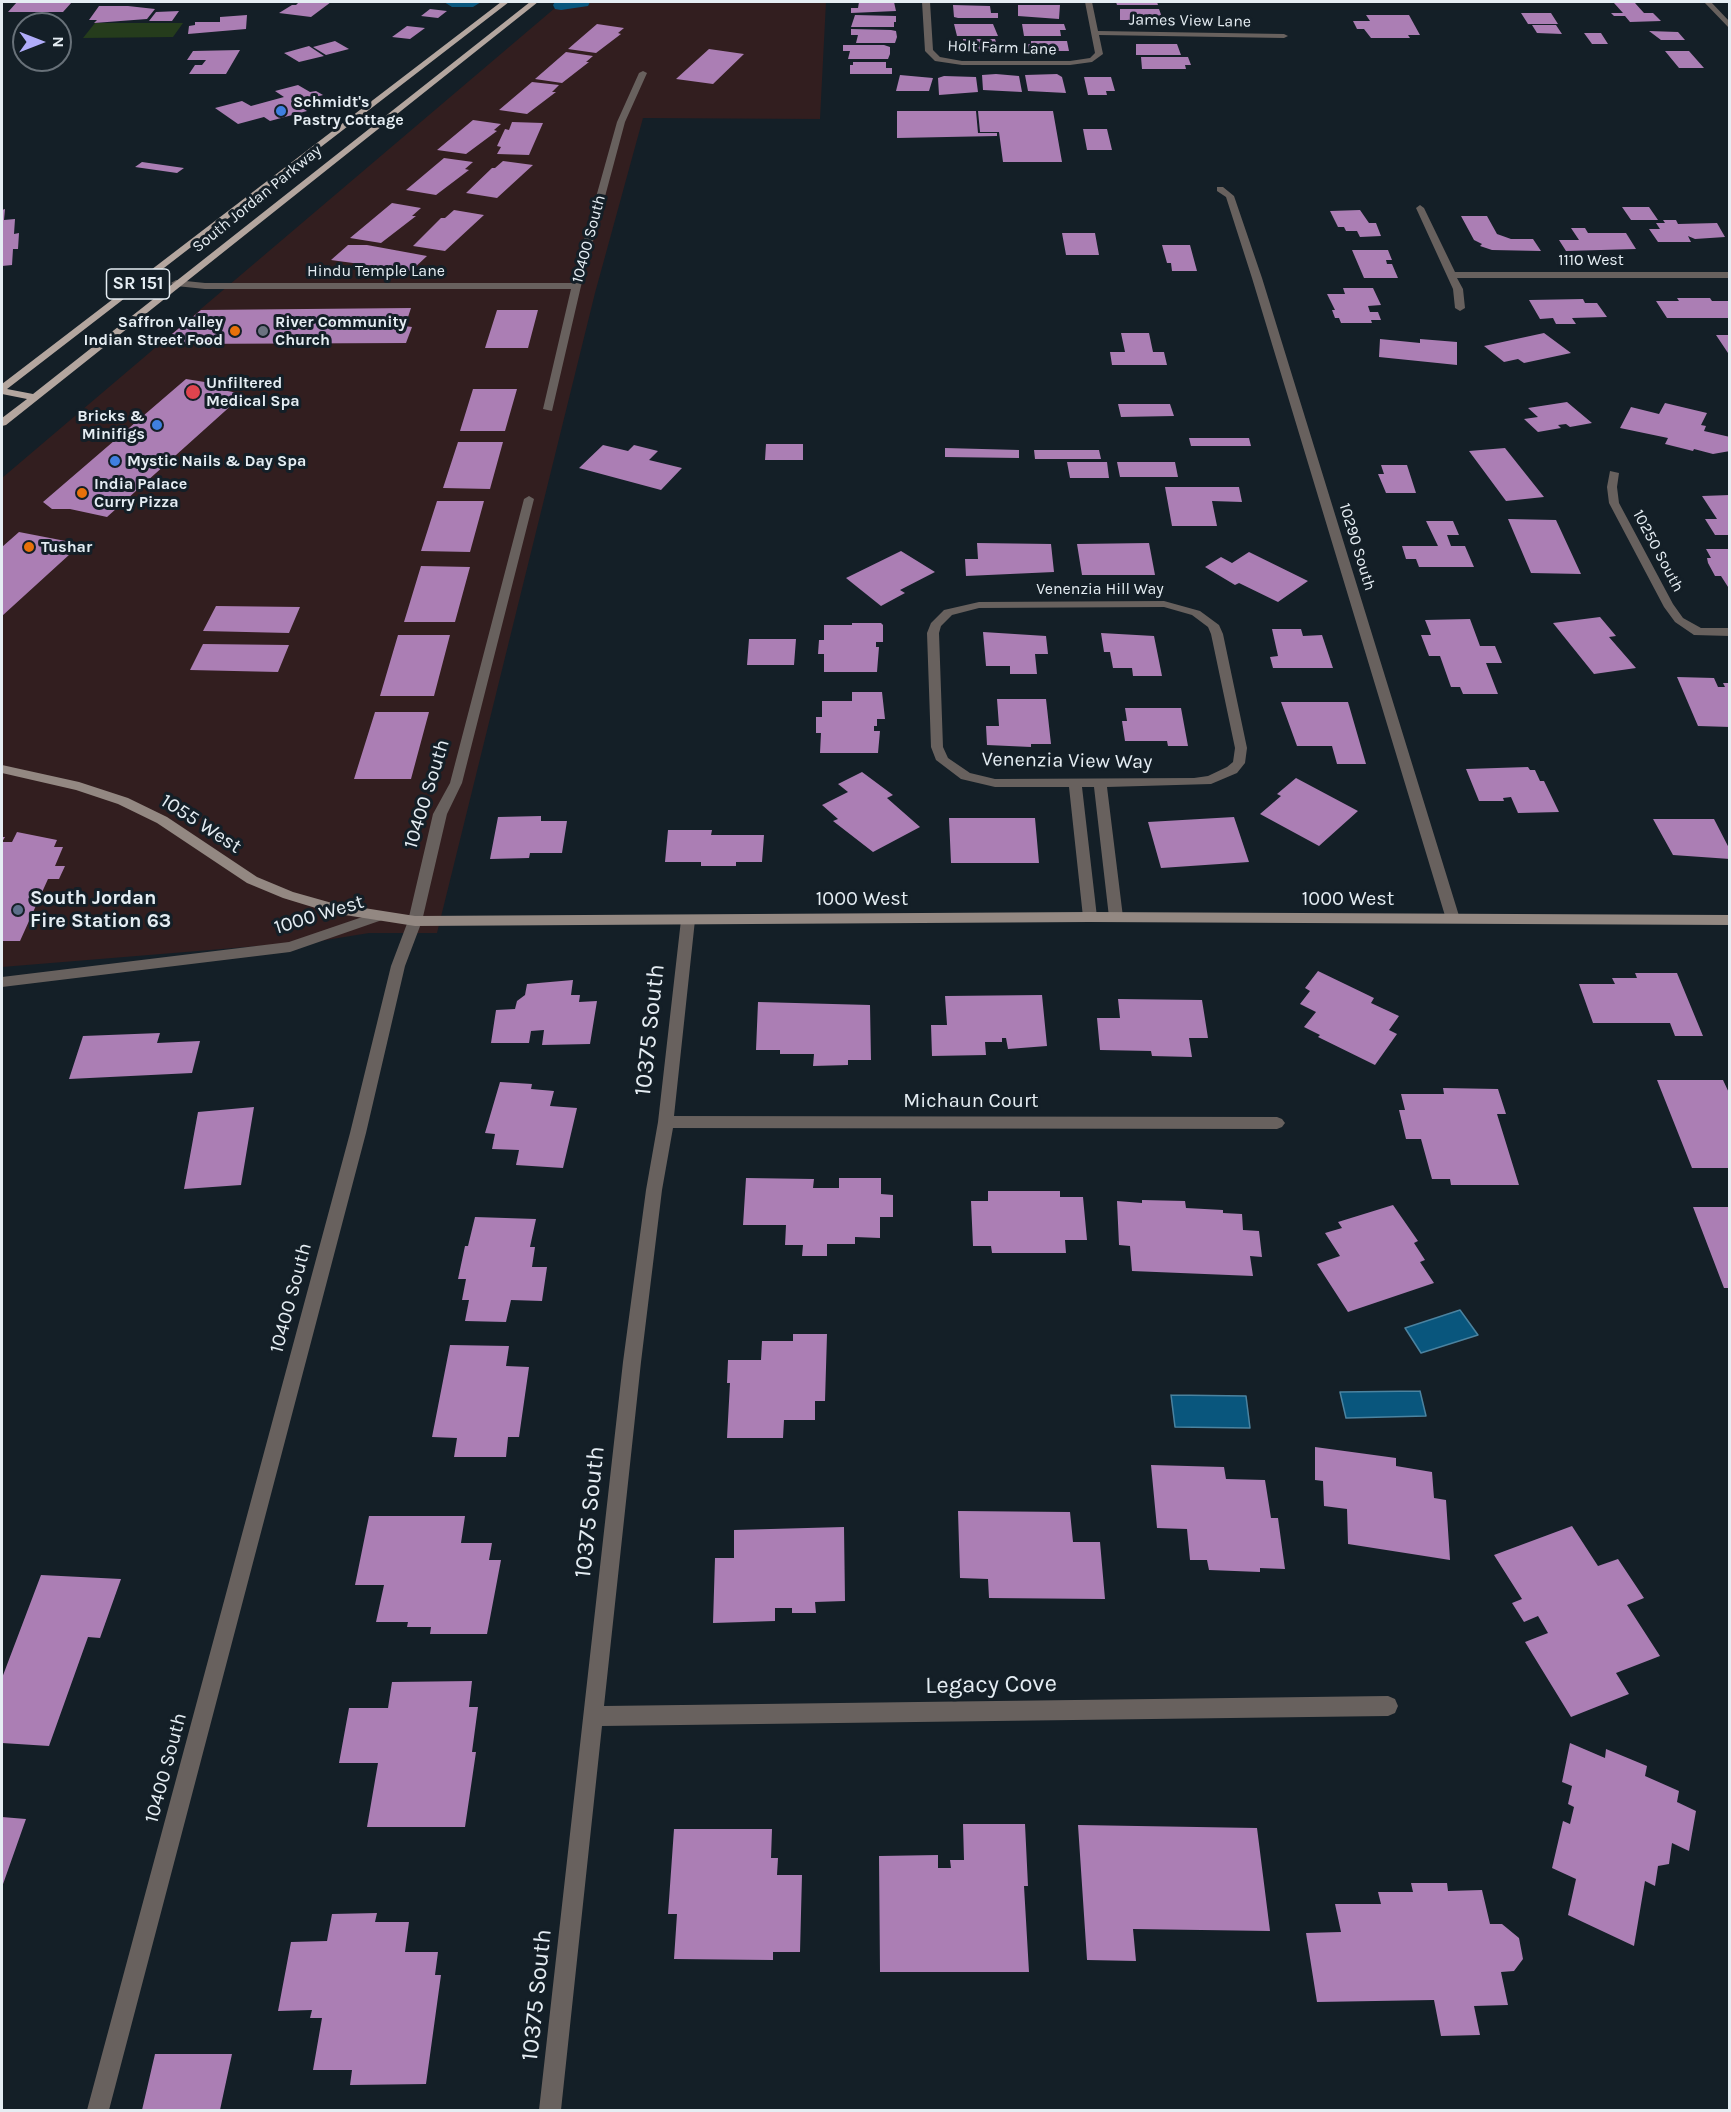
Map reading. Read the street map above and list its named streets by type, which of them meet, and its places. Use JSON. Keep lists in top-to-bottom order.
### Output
{
  "streets": {
    "main road": ["South Jordan Parkway", "SR 151"],
    "street": [
      "James View Lane",
      "Holt Farm Lane",
      "10400 South",
      "1110 West",
      "Hindu Temple Lane",
      "10290 South",
      "10250 South",
      "Venenzia Hill Way",
      "Venenzia View Way",
      "1055 West",
      "1000 West",
      "10375 South",
      "Michaun Court",
      "Legacy Cove"
    ]
  },
  "crossings": [
    ["James View Lane", "Holt Farm Lane"],
    ["South Jordan Parkway", "Hindu Temple Lane"],
    ["10400 South", "Hindu Temple Lane"],
    ["10400 South", "1000 West"],
    ["10290 South", "1000 West"],
    ["Venenzia Hill Way", "Venenzia View Way"],
    ["1055 West", "1000 West"],
    ["1000 West", "10375 South"],
    ["10375 South", "Michaun Court"],
    ["10375 South", "Legacy Cove"]
  ],
  "places": [
    "Schmidt's Pastry Cottage",
    "Saffron Valley Indian Street Food",
    "River Community Church",
    "Unfiltered Medical Spa",
    "Bricks & Minifigs",
    "Mystic Nails & Day Spa",
    "India Palace Curry Pizza",
    "Tushar",
    "South Jordan Fire Station 63"
  ],
  "north": "right"
}
